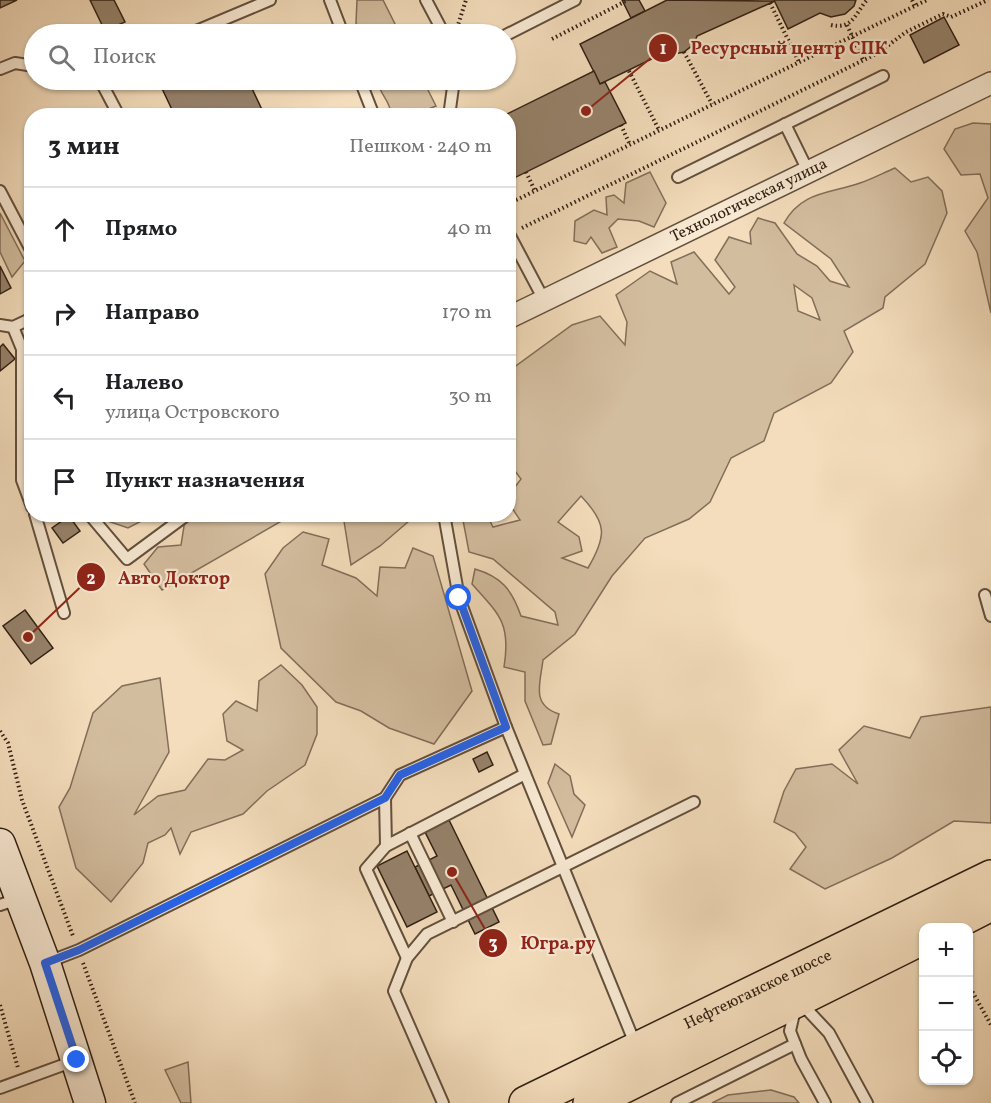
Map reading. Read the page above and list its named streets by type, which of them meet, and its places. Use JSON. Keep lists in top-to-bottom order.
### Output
{
  "streets": {
    "main road": ["Нефтеюганское шоссе"],
    "street": ["Технологическая улица"]
  },
  "places": ["Ресурсный центр СПК", "Авто Доктор", "Югра.ру"],
  "page": {
    "search": "Поиск",
    "heading": ["3 мин", "Пешком · 240 m"],
    "list": [
      ["Прямо", "40 m"],
      ["Направо", "170 m"],
      ["Налево", "улица Островского", "30 m"],
      "Пункт назначения"
    ],
    "map_buttons": ["+", "−"]
  }
}
